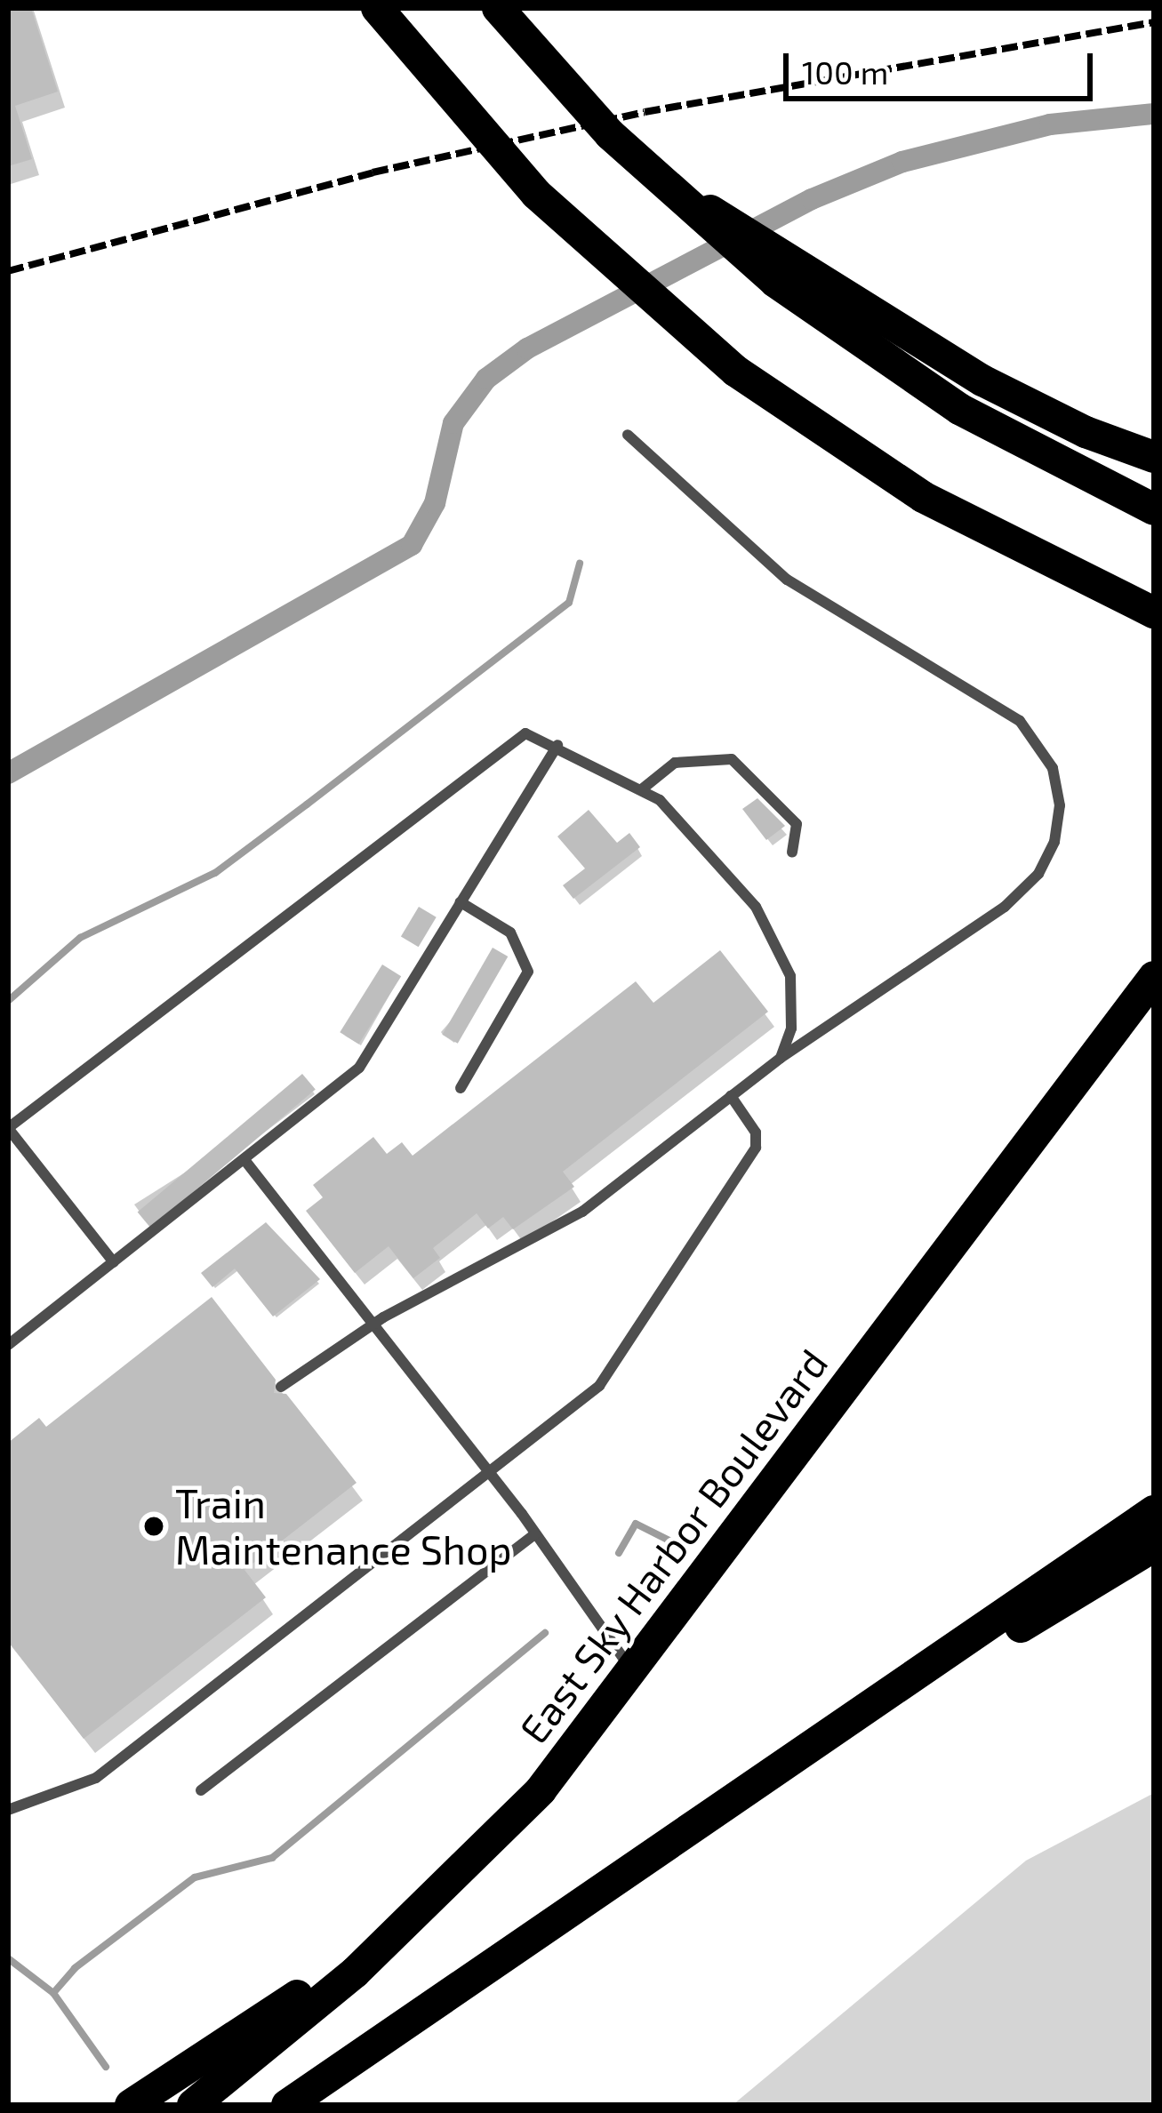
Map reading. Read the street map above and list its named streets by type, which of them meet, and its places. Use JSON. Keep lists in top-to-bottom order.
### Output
{
  "streets": {
    "highway": ["East Sky Harbor Boulevard"]
  },
  "places": ["Train Maintenance Shop"],
  "scale_bar": "100 m"
}
